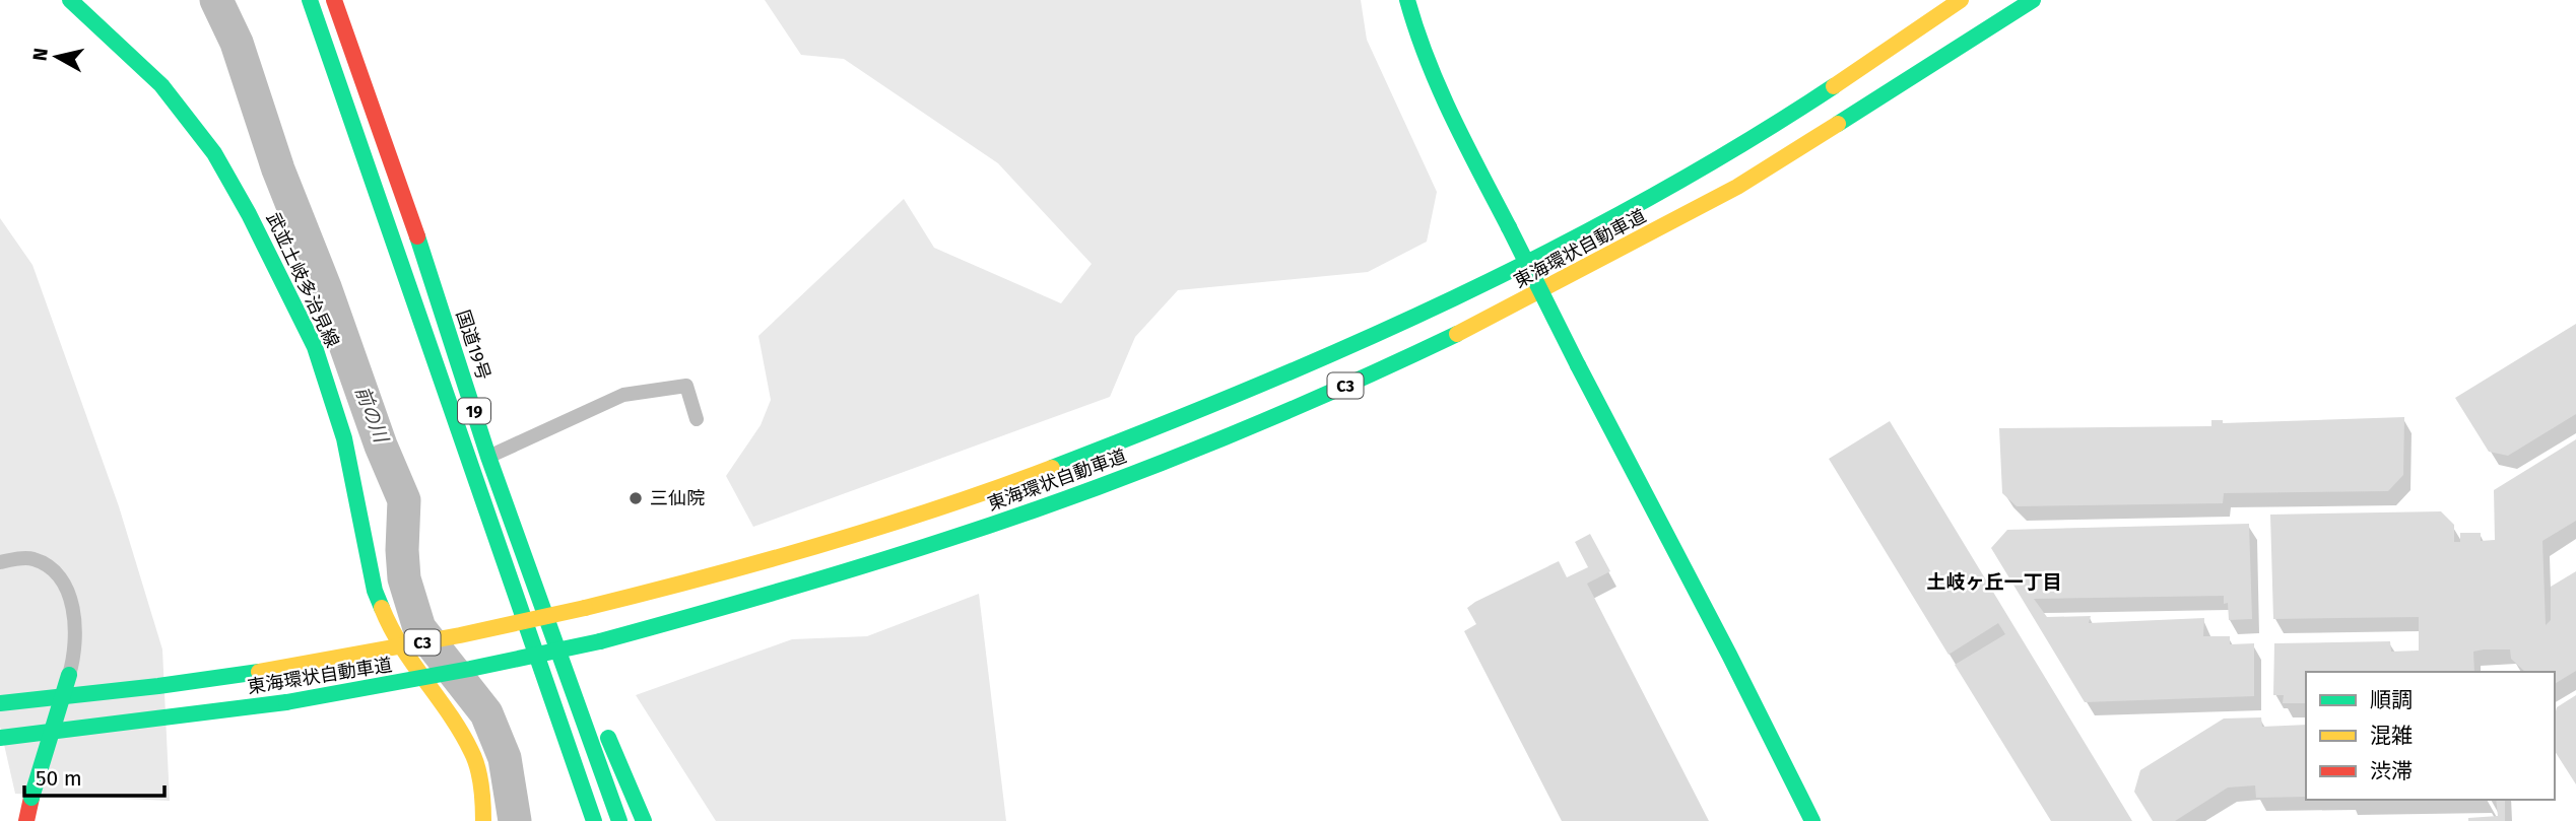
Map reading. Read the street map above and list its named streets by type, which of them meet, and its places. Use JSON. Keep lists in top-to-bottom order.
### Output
{
  "streets": {
    "main road": [
      "東海環状自動車道",
      "武並土岐多治見線",
      "国道19号",
      "C3",
      "19"
    ]
  },
  "crossings": [
    ["国道19号", "19"]
  ],
  "districts": ["土岐ヶ丘一丁目"],
  "water": ["前の川"],
  "places": ["三仙院"],
  "legend": ["順調", "混雑", "渋滞"],
  "scale_bar": "50 m",
  "north": "left"
}
